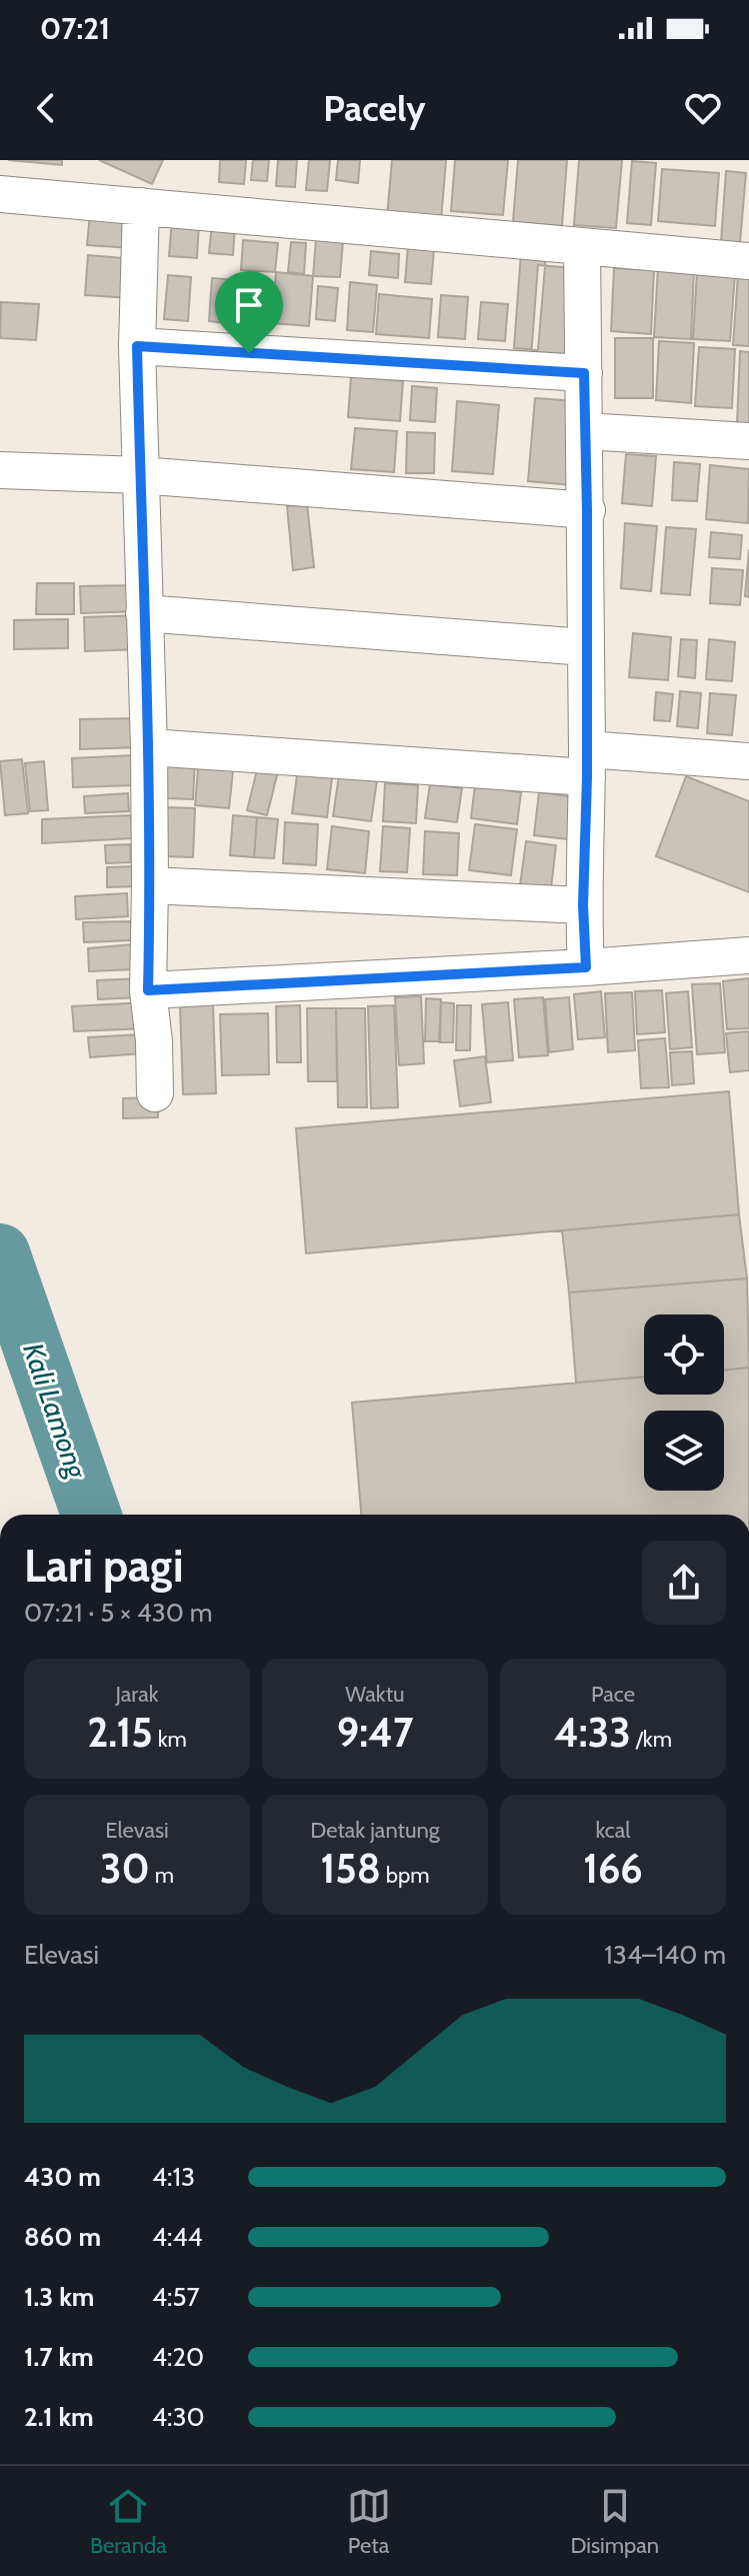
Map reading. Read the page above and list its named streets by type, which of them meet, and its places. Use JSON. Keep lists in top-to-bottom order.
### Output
{
  "water": ["Kali Lamong"],
  "page": {
    "status": "07:21",
    "header": "Pacely",
    "heading": ["Lari pagi", "07:21 · 5 × 430 m"],
    "stats": [
      ["Jarak", "2.15 km"],
      ["Waktu", "9:47"],
      ["Pace", "4:33 /km"],
      ["Elevasi", "30 m"],
      ["Detak jantung", "158 bpm"],
      ["kcal", "166"]
    ],
    "chart": ["Elevasi", "134–140 m"],
    "list": [
      {
        "name": "430 m",
        "note": "4:13"
      },
      {
        "name": "860 m",
        "note": "4:44"
      },
      {
        "name": "1.3 km",
        "note": "4:57"
      },
      {
        "name": "1.7 km",
        "note": "4:20"
      },
      {
        "name": "2.1 km",
        "note": "4:30"
      }
    ],
    "tabs": ["Beranda", "Peta", "Disimpan"]
  }
}
